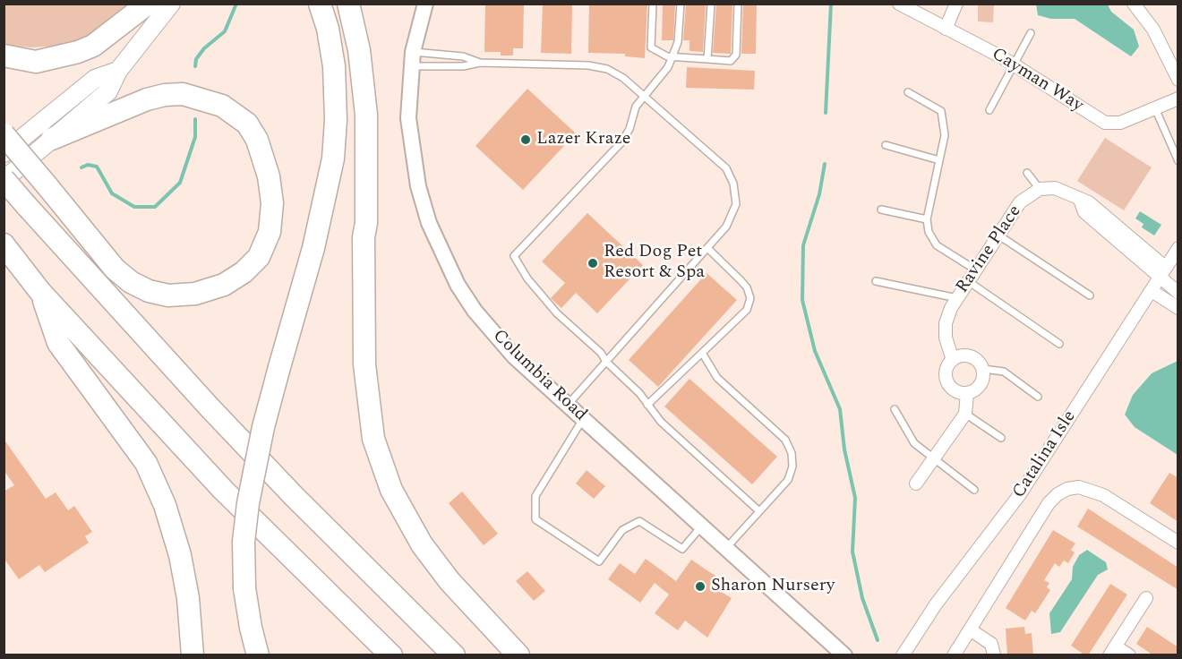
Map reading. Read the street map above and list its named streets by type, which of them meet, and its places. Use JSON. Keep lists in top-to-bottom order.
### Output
{
  "streets": {
    "street": [
      "Cayman Way",
      "Ravine Place",
      "Columbia Road",
      "Catalina Isle"
    ]
  },
  "places": ["Lazer Kraze", "Red Dog Pet Resort & Spa", "Sharon Nursery"]
}
